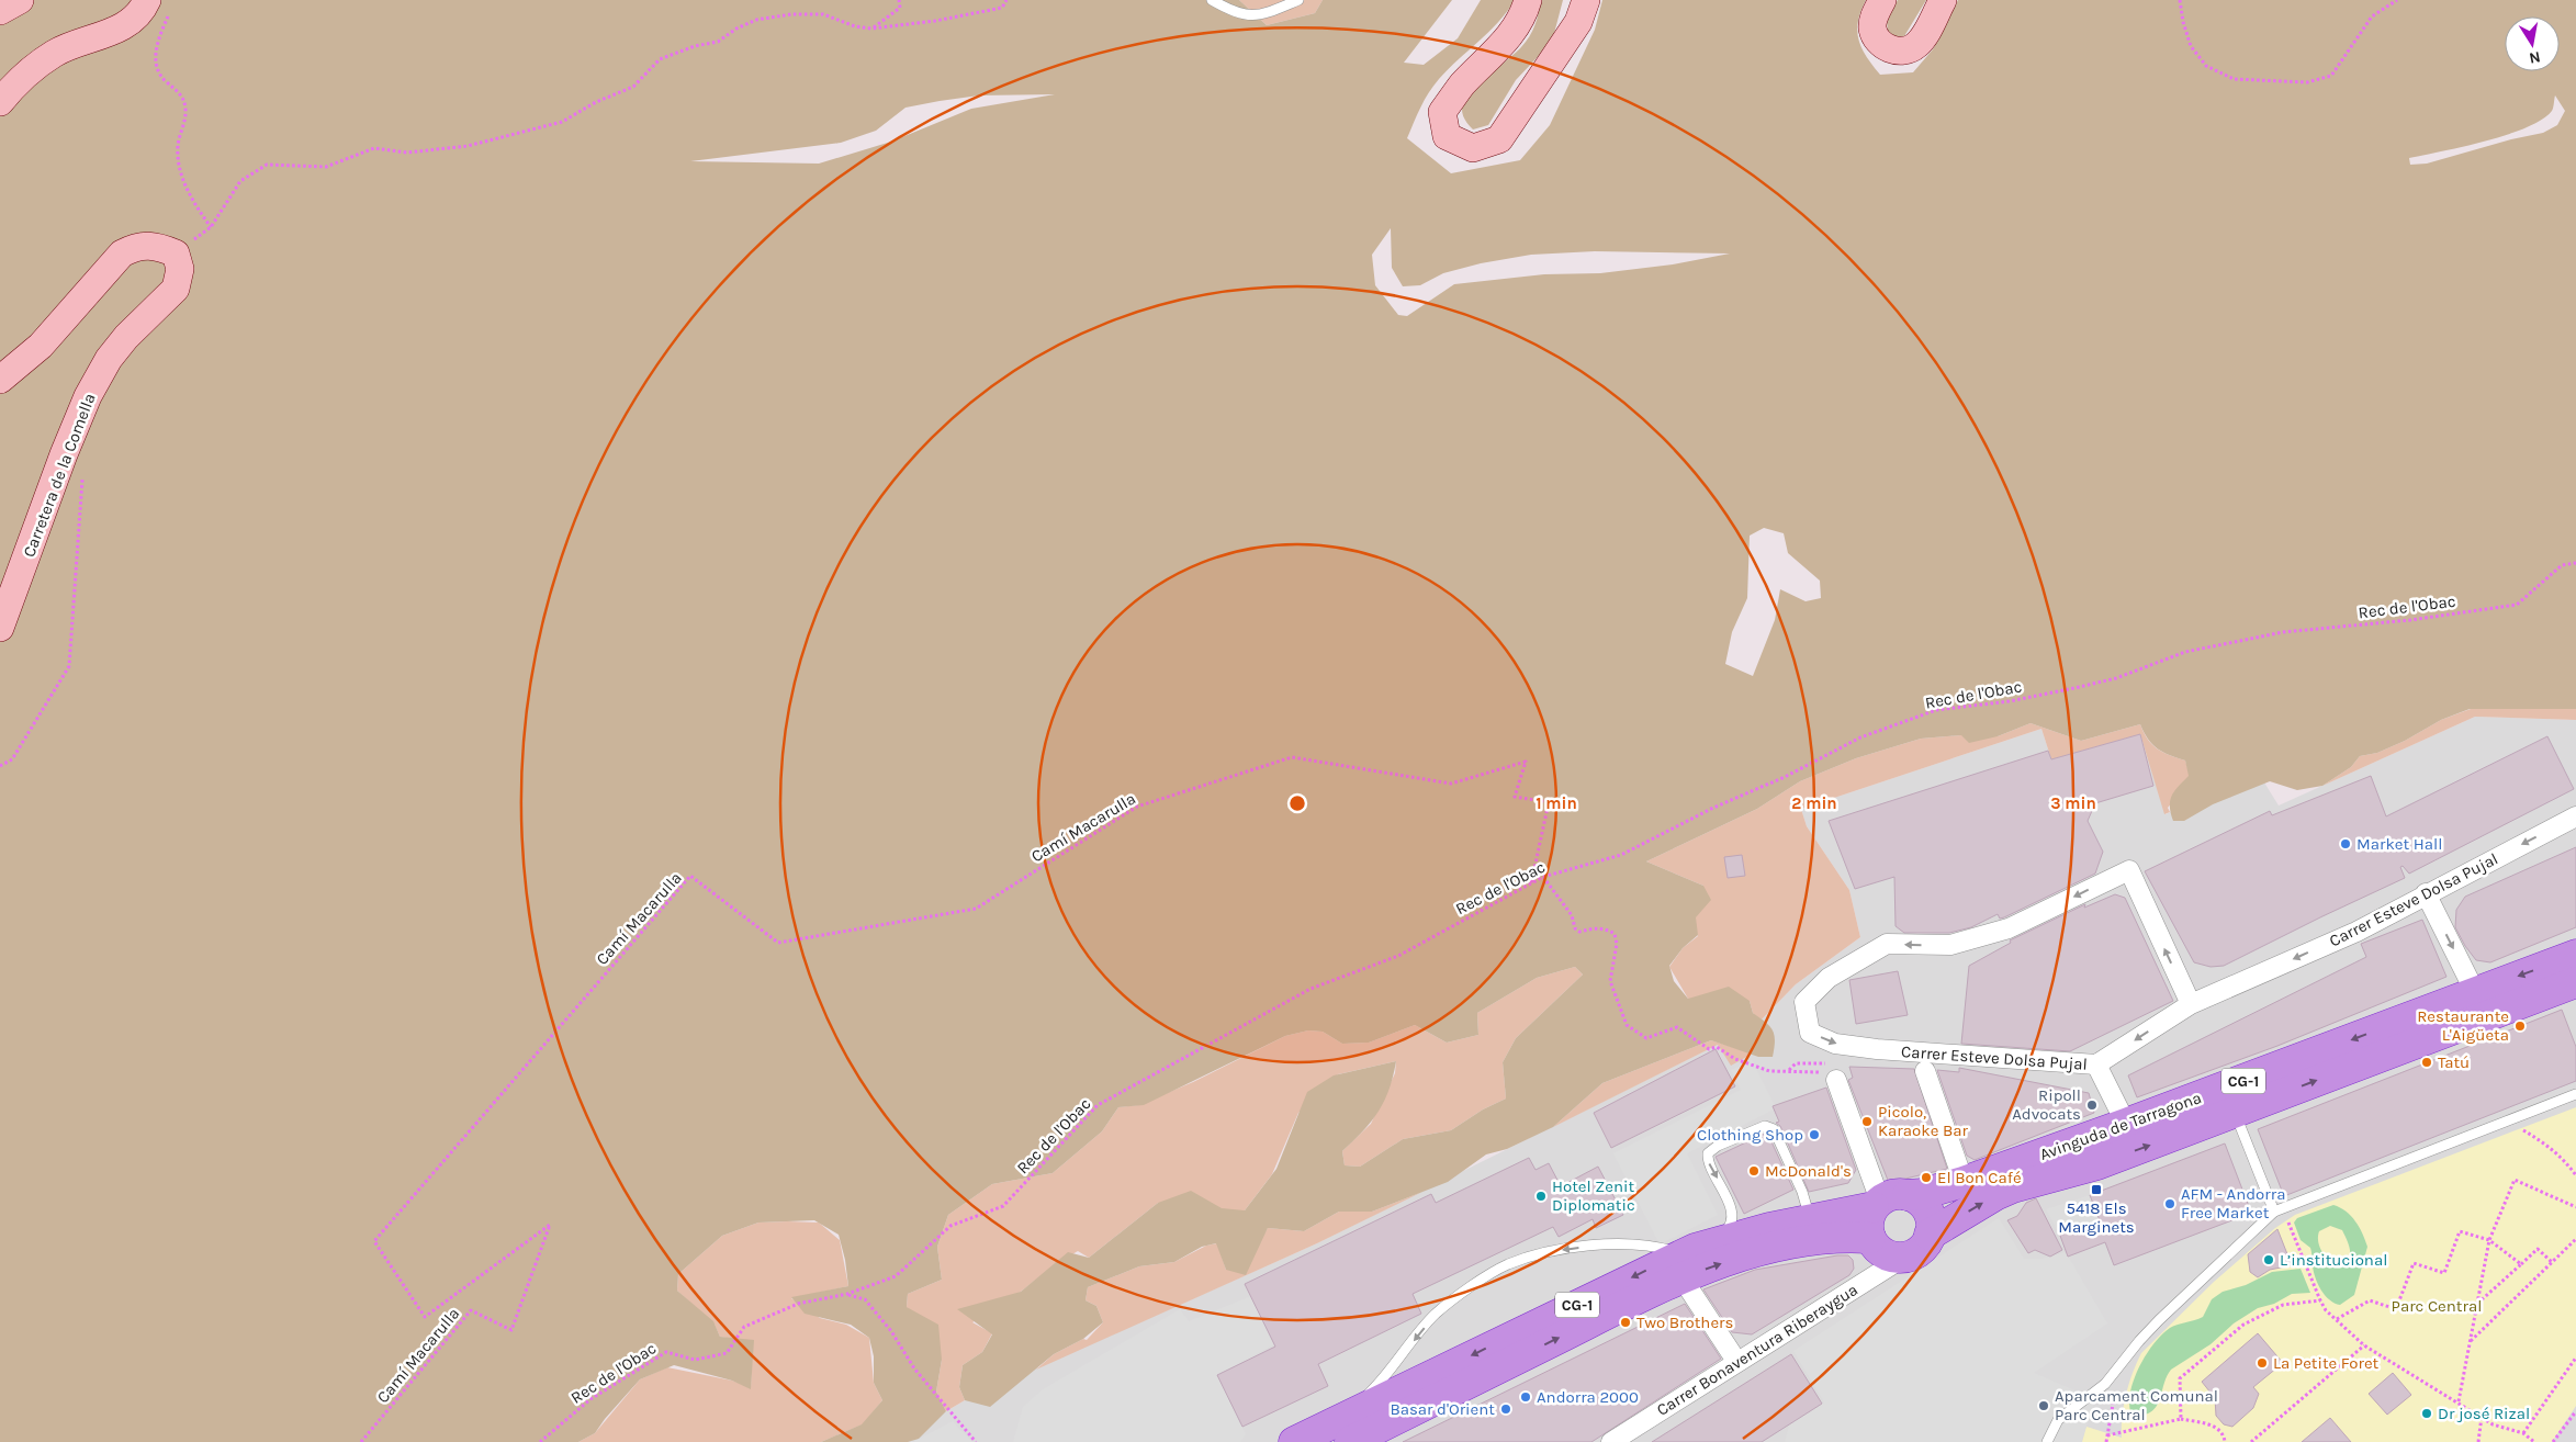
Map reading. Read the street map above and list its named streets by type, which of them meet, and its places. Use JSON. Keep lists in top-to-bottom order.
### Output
{
  "streets": {
    "highway": ["CG-1", "Avinguda de Tarragona"],
    "main road": ["Carretera de la Comella"],
    "street": ["Carrer Esteve Dolsa Pujal", "Carrer Bonaventura Riberaygua"],
    "path": ["Rec de l'Obac", "Camí Macarulla"]
  },
  "crossings": [
    ["Rec de l'Obac", "Camí Macarulla"],
    ["CG-1", "Avinguda de Tarragona"],
    ["CG-1", "Carrer Bonaventura Riberaygua"],
    ["Avinguda de Tarragona", "Carrer Bonaventura Riberaygua"]
  ],
  "parks": ["Parc Central"],
  "places": {
    "other": [
      "Market Hall",
      "Restaurante L'Aigüeta",
      "Tatú",
      "Ripoll Advocats",
      "Picolo, Karaoke Bar",
      "Clothing Shop",
      "McDonald's",
      "El Bon Café",
      "Hotel Zenit Diplomatic",
      "AFM - Andorra Free Market",
      "L’institucional",
      "Two Brothers",
      "La Petite Foret",
      "Andorra 2000",
      "Aparcament Comunal Parc Central",
      "Basar d'Orient",
      "Dr josé Rizal"
    ],
    "transit": ["5418 Els Marginets"]
  },
  "north": "bottom",
  "rings": ["1 min", "2 min", "3 min"]
}
